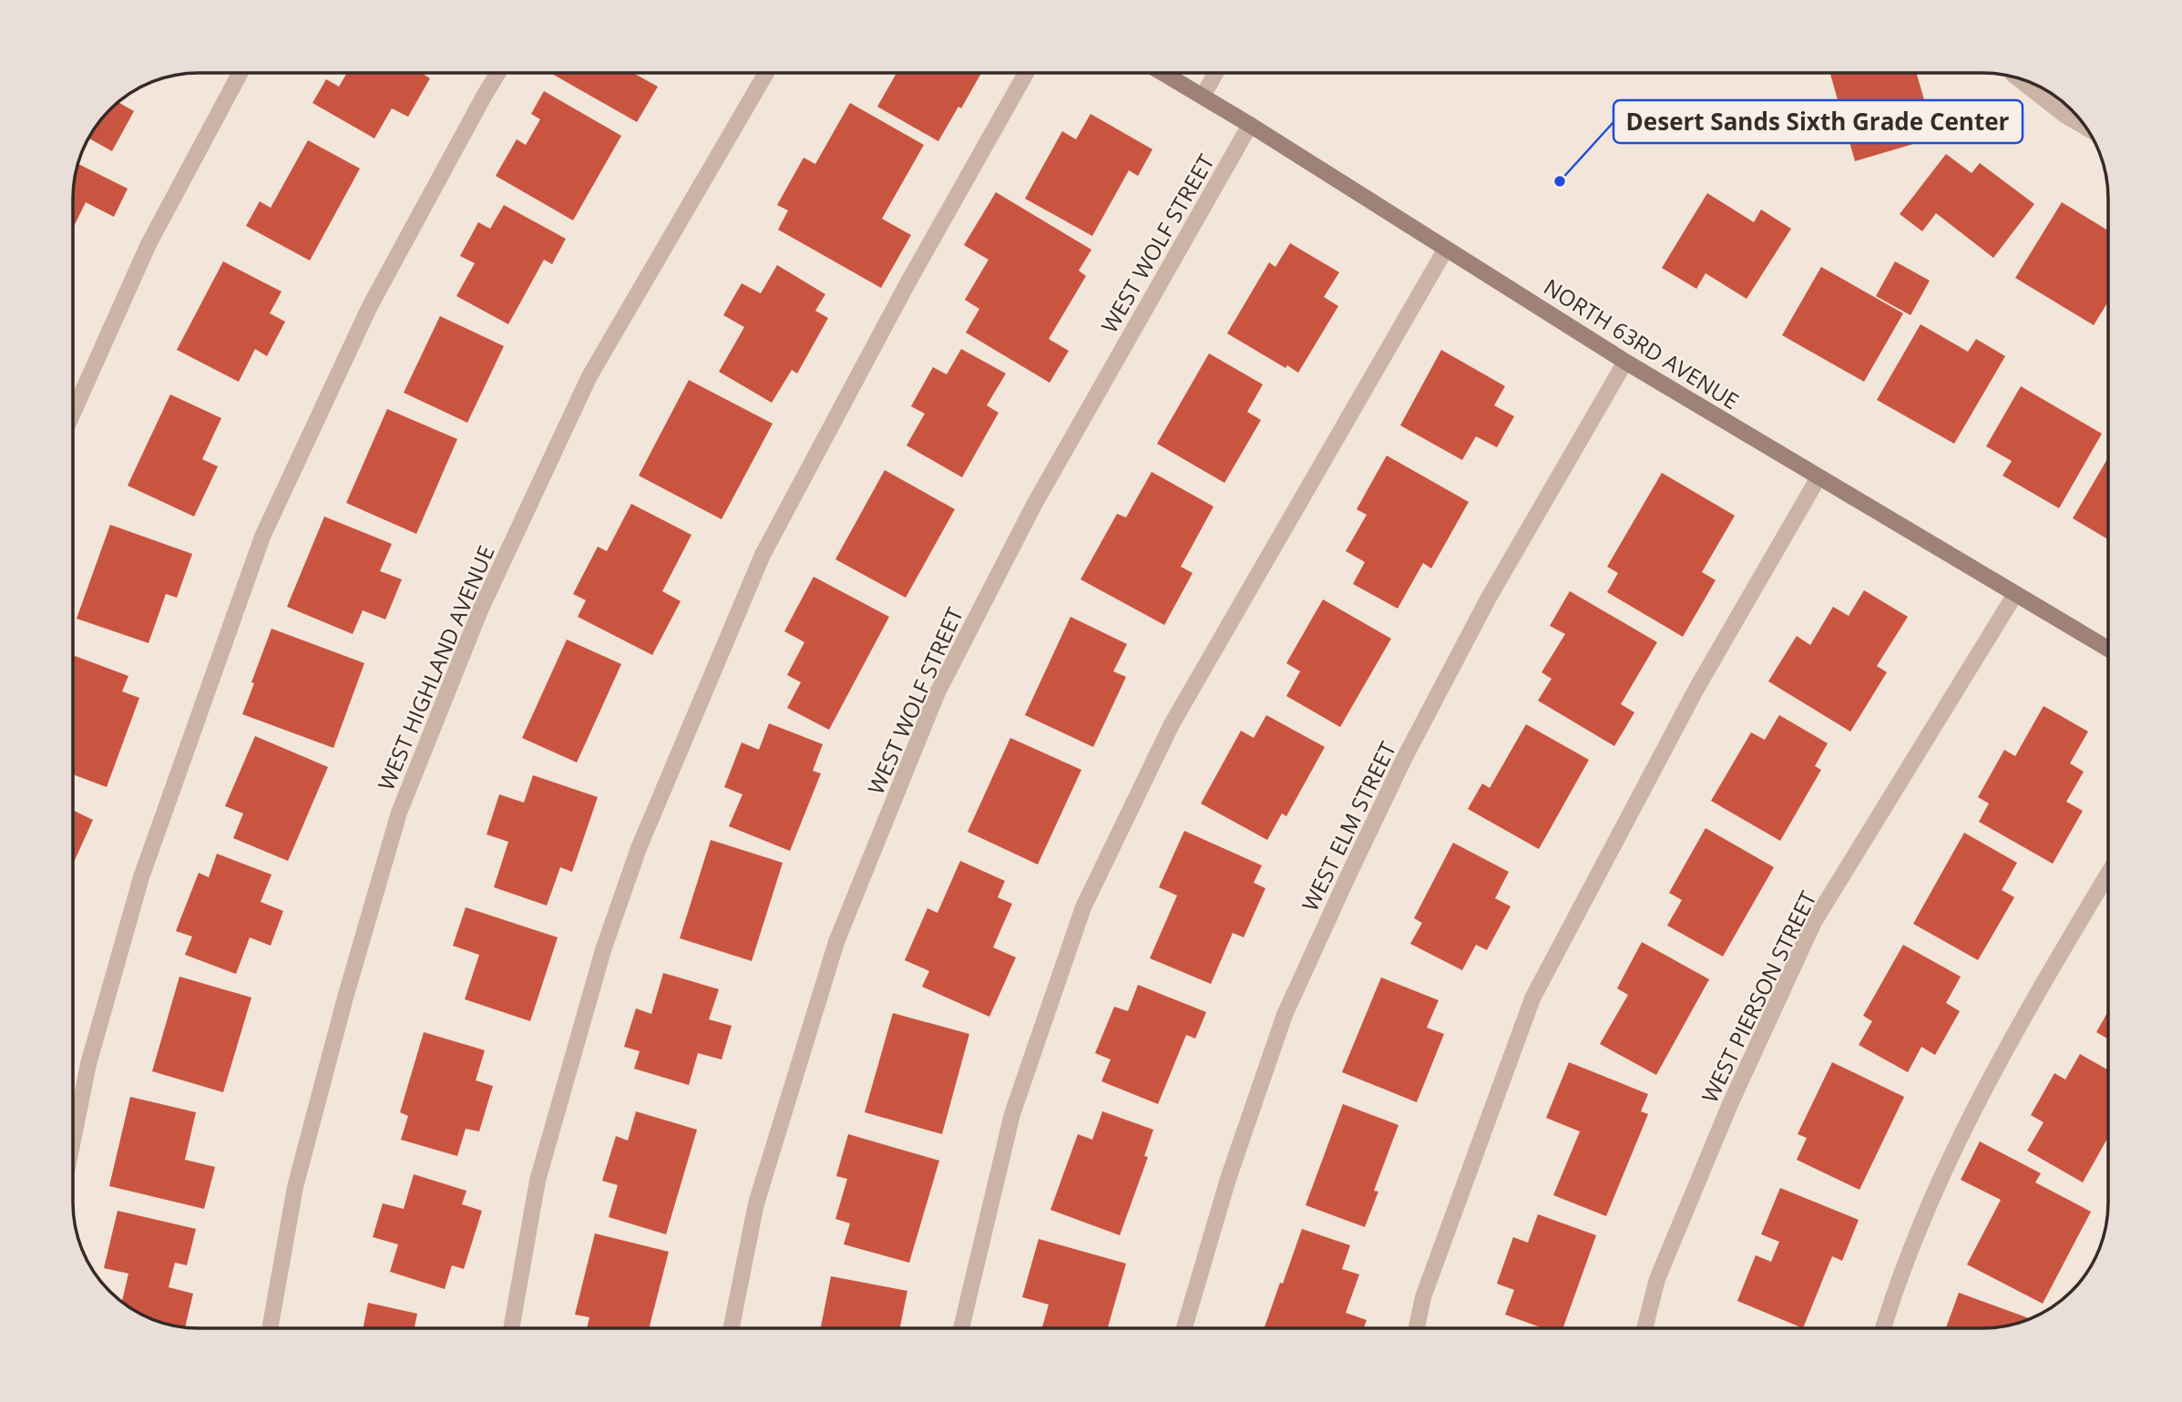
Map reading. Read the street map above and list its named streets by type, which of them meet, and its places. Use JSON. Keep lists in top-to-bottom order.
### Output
{
  "streets": {
    "street": [
      "WEST WOLF STREET",
      "NORTH 63RD AVENUE",
      "WEST HIGHLAND AVENUE",
      "WEST ELM STREET",
      "WEST PIERSON STREET"
    ]
  },
  "crossings": [
    ["WEST WOLF STREET", "NORTH 63RD AVENUE"],
    ["NORTH 63RD AVENUE", "WEST ELM STREET"],
    ["NORTH 63RD AVENUE", "WEST PIERSON STREET"]
  ],
  "places": ["Desert Sands Sixth Grade Center"]
}
